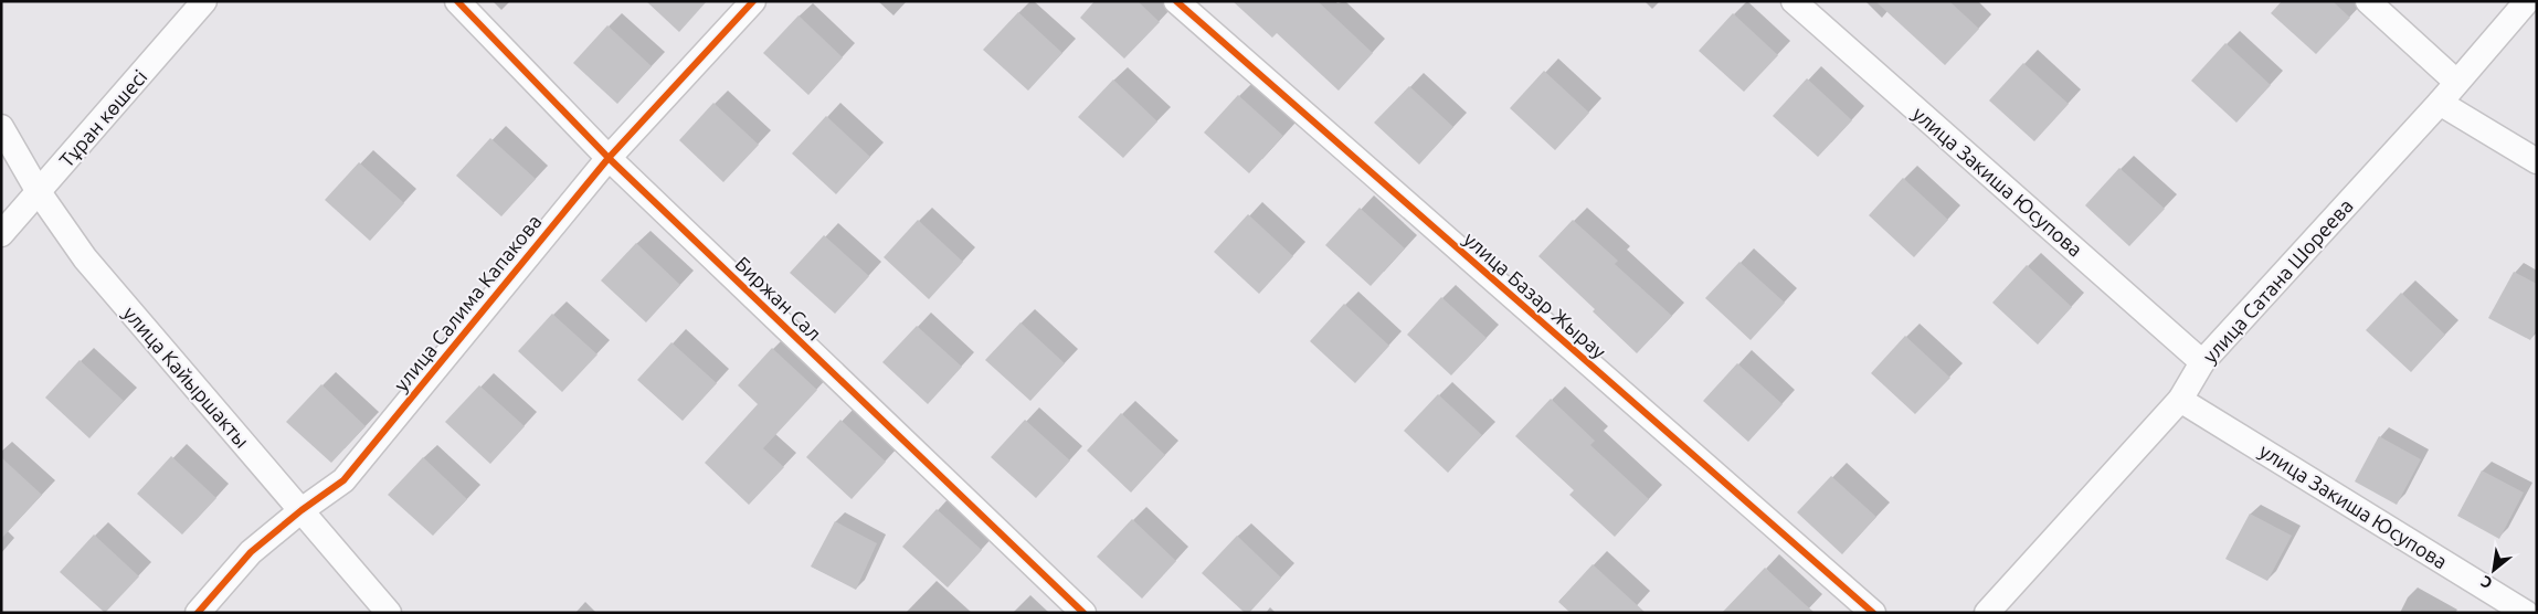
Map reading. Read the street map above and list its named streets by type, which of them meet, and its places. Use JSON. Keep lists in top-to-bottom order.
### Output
{
  "streets": {
    "street": [
      "Тұран көшесі",
      "улица Закиша Юсупова",
      "улица Сатана Шореева",
      "улица Базар Жырау",
      "Биржан Сал",
      "улица Салима Капакова",
      "улица Кайыршакты"
    ]
  },
  "crossings": [
    ["Тұран көшесі", "улица Кайыршакты"],
    ["улица Закиша Юсупова", "улица Сатана Шореева"],
    ["Биржан Сал", "улица Салима Капакова"],
    ["улица Салима Капакова", "улица Кайыршакты"]
  ],
  "north": "bottom left"
}
